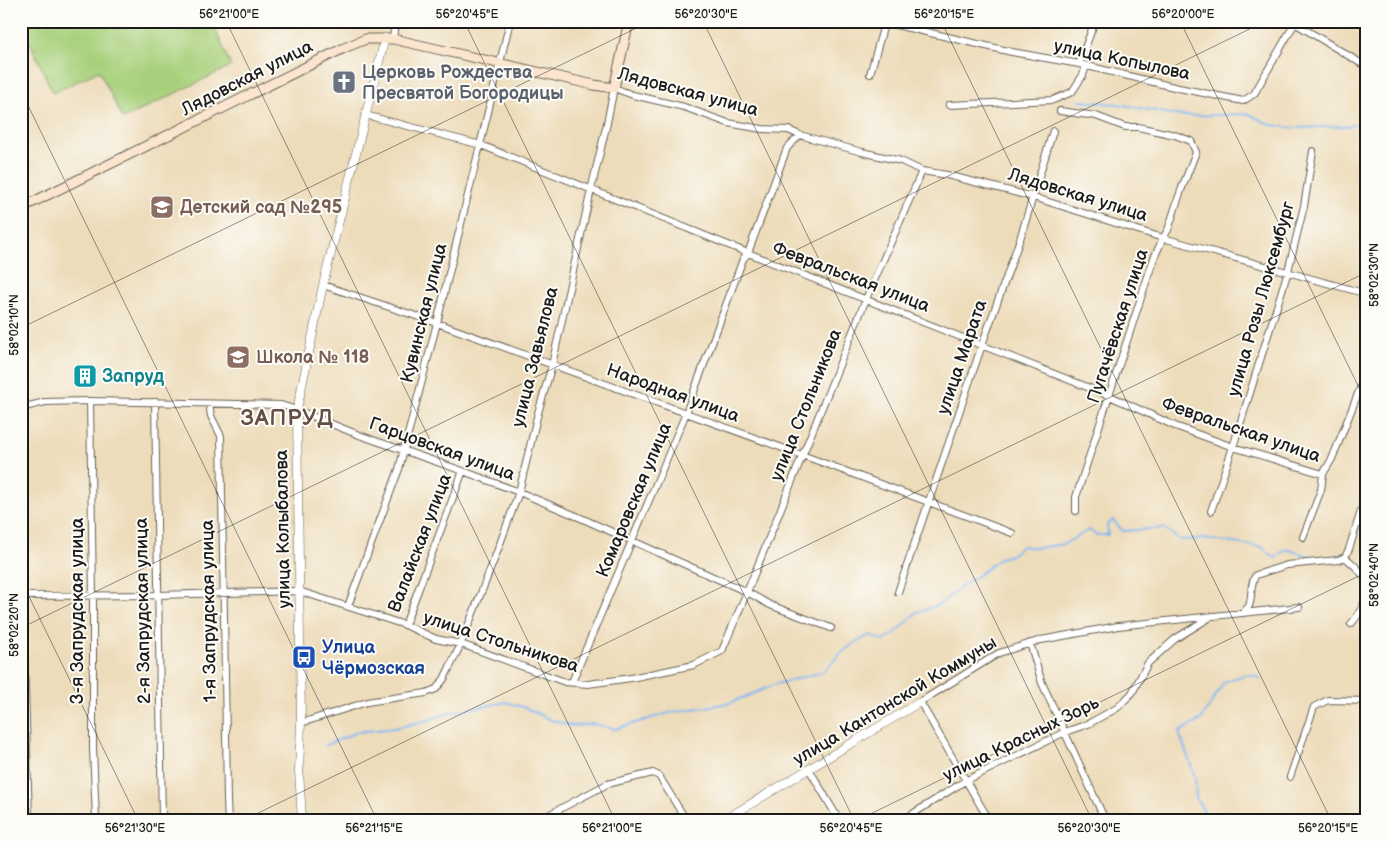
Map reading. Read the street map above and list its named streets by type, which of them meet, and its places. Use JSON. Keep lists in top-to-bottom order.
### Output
{
  "streets": {
    "main road": ["Лядовская улица", "улица Завьялова"],
    "street": [
      "улица Копылова",
      "Февральская улица",
      "улица Розы Люксембург",
      "Кувинская улица",
      "Пугачёвская улица",
      "улица Марата",
      "Народная улица",
      "улица Стольникова",
      "Гарцовская улица",
      "Комаровская улица",
      "улица Колыбалова",
      "Валайская улица",
      "3-я Запрудская улица",
      "2-я Запрудская улица",
      "1-я Запрудская улица",
      "улица Кантонской Коммуны",
      "улица Красных Зорь"
    ]
  },
  "crossings": [
    ["Лядовская улица", "улица Розы Люксембург"],
    ["Лядовская улица", "Кувинская улица"],
    ["Лядовская улица", "Пугачёвская улица"],
    ["Лядовская улица", "улица Завьялова"],
    ["Лядовская улица", "улица Марата"],
    ["Лядовская улица", "улица Стольникова"],
    ["Лядовская улица", "Комаровская улица"],
    ["Лядовская улица", "улица Колыбалова"],
    ["Февральская улица", "улица Розы Люксембург"],
    ["Февральская улица", "Кувинская улица"],
    ["Февральская улица", "Пугачёвская улица"],
    ["Февральская улица", "улица Завьялова"],
    ["Февральская улица", "улица Марата"],
    ["Февральская улица", "улица Стольникова"],
    ["Февральская улица", "Комаровская улица"],
    ["Февральская улица", "улица Колыбалова"],
    ["Кувинская улица", "Народная улица"],
    ["Кувинская улица", "улица Стольникова"],
    ["Кувинская улица", "Гарцовская улица"],
    ["улица Завьялова", "Народная улица"],
    ["улица Завьялова", "улица Стольникова"],
    ["улица Завьялова", "Гарцовская улица"],
    ["улица Завьялова", "улица Колыбалова"],
    ["улица Марата", "Народная улица"],
    ["Народная улица", "улица Стольникова"],
    ["Народная улица", "Комаровская улица"],
    ["Народная улица", "улица Колыбалова"],
    ["улица Стольникова", "Гарцовская улица"],
    ["улица Стольникова", "Комаровская улица"],
    ["улица Стольникова", "улица Колыбалова"],
    ["улица Стольникова", "Валайская улица"],
    ["улица Стольникова", "3-я Запрудская улица"],
    ["улица Стольникова", "2-я Запрудская улица"],
    ["улица Стольникова", "1-я Запрудская улица"],
    ["Гарцовская улица", "Комаровская улица"],
    ["Гарцовская улица", "улица Колыбалова"],
    ["Гарцовская улица", "Валайская улица"],
    ["Гарцовская улица", "3-я Запрудская улица"],
    ["Гарцовская улица", "2-я Запрудская улица"],
    ["Гарцовская улица", "1-я Запрудская улица"],
    ["улица Кантонской Коммуны", "улица Красных Зорь"]
  ],
  "districts": ["ЗАПРУД"],
  "places": {
    "church": ["Церковь Рождества Пресвятой Богородицы"],
    "school or university": ["Детский сад №295", "Школа № 118"],
    "building": ["Запруд"],
    "bus stop": ["Улица Чёрмозская"]
  },
  "coordinates": [
    "56°21'00\"E",
    "56°20'45\"E",
    "56°20'30\"E",
    "56°20'15\"E",
    "56°20'00\"E",
    "58°02'30\"N",
    "58°02'10\"N",
    "58°02'40\"N",
    "58°02'20\"N",
    "56°21'30\"E",
    "56°21'15\"E"
  ]
}
